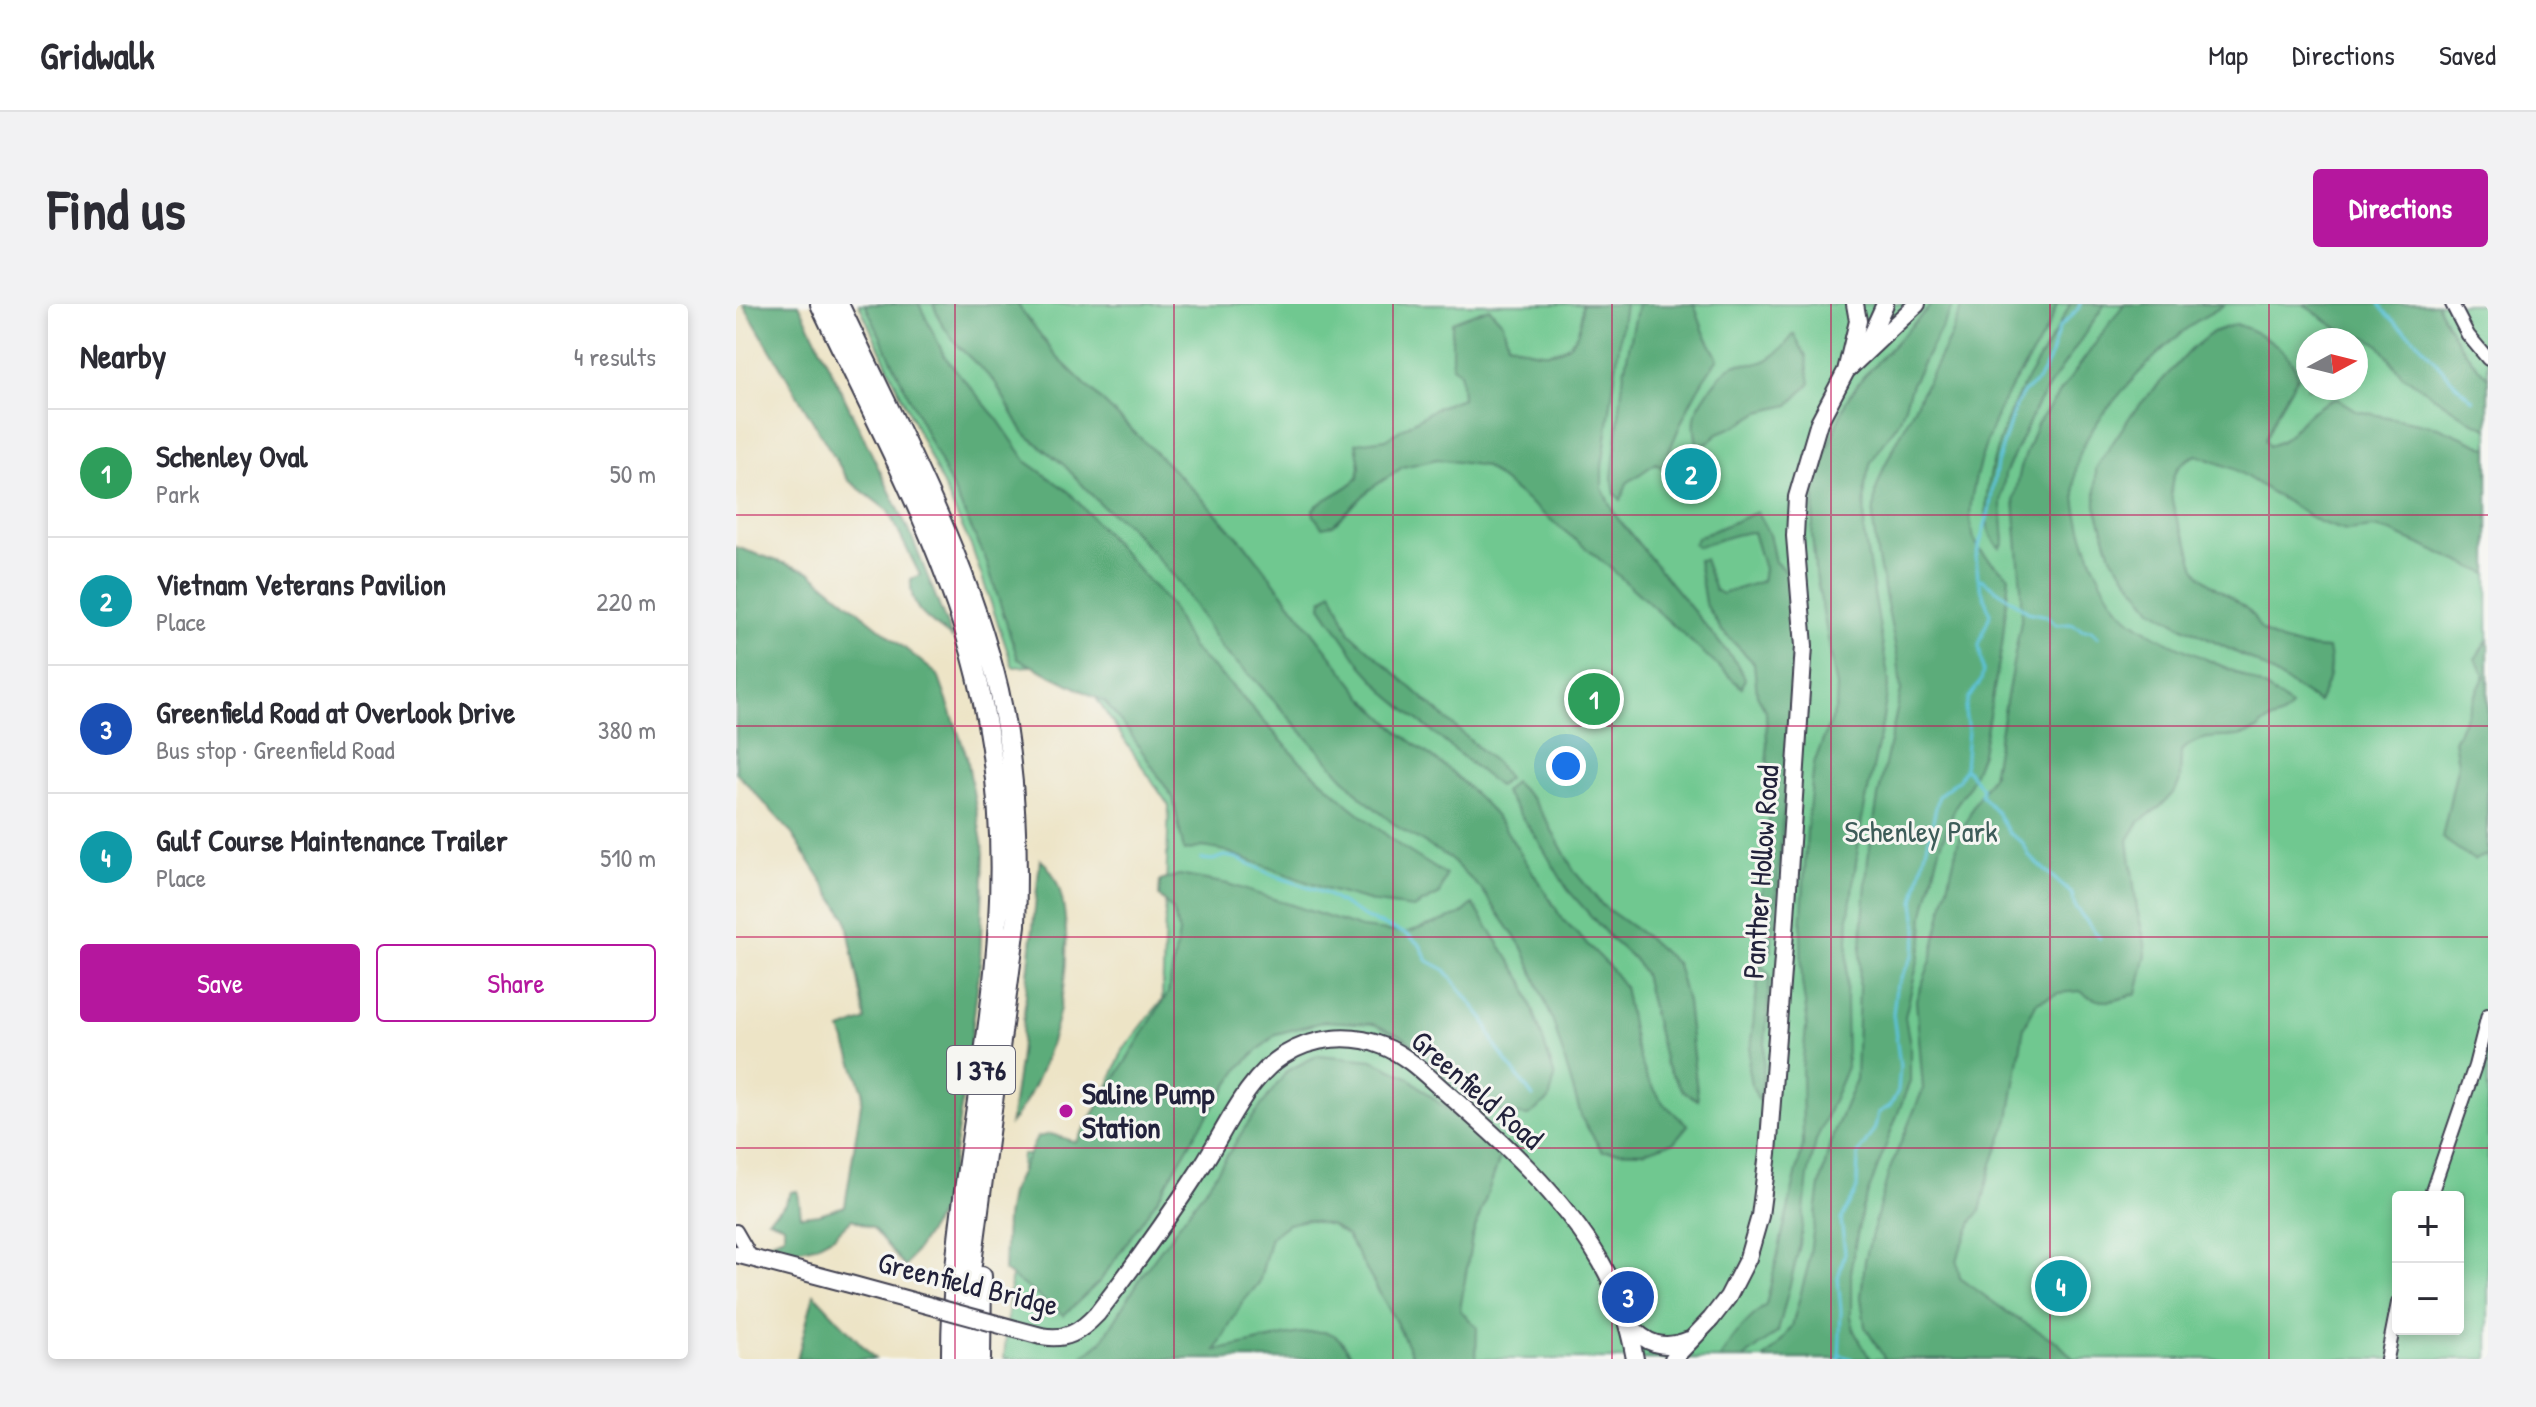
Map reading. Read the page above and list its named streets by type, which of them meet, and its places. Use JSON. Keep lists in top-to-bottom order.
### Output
{
  "streets": {
    "highway": ["I 376"],
    "main road": ["Panther Hollow Road", "Greenfield Road", "Greenfield Bridge"]
  },
  "crossings": [
    ["Greenfield Road", "Greenfield Bridge"]
  ],
  "parks": ["Schenley Park"],
  "places": ["Saline Pump Station"],
  "north": "right",
  "page": {
    "header": "Gridwalk",
    "nav": ["Map", "Directions", "Saved"],
    "buttons": [
      "Directions",
      ["Save", "Share"]
    ],
    "title": "Find us",
    "heading": ["Nearby", "4 results"],
    "list": [
      {
        "mark": "1",
        "name": "Schenley Oval",
        "note": "Park",
        "value": "50 m"
      },
      {
        "mark": "2",
        "name": "Vietnam Veterans Pavilion",
        "note": "Place",
        "value": "220 m"
      },
      {
        "mark": "3",
        "name": "Greenfield Road at Overlook Drive",
        "note": "Bus stop · Greenfield Road",
        "value": "380 m"
      },
      {
        "mark": "4",
        "name": "Gulf Course Maintenance Trailer",
        "note": "Place",
        "value": "510 m"
      }
    ],
    "pins": [
      "2",
      "1",
      "4",
      "3"
    ],
    "map_buttons": ["+", "−"]
  }
}
